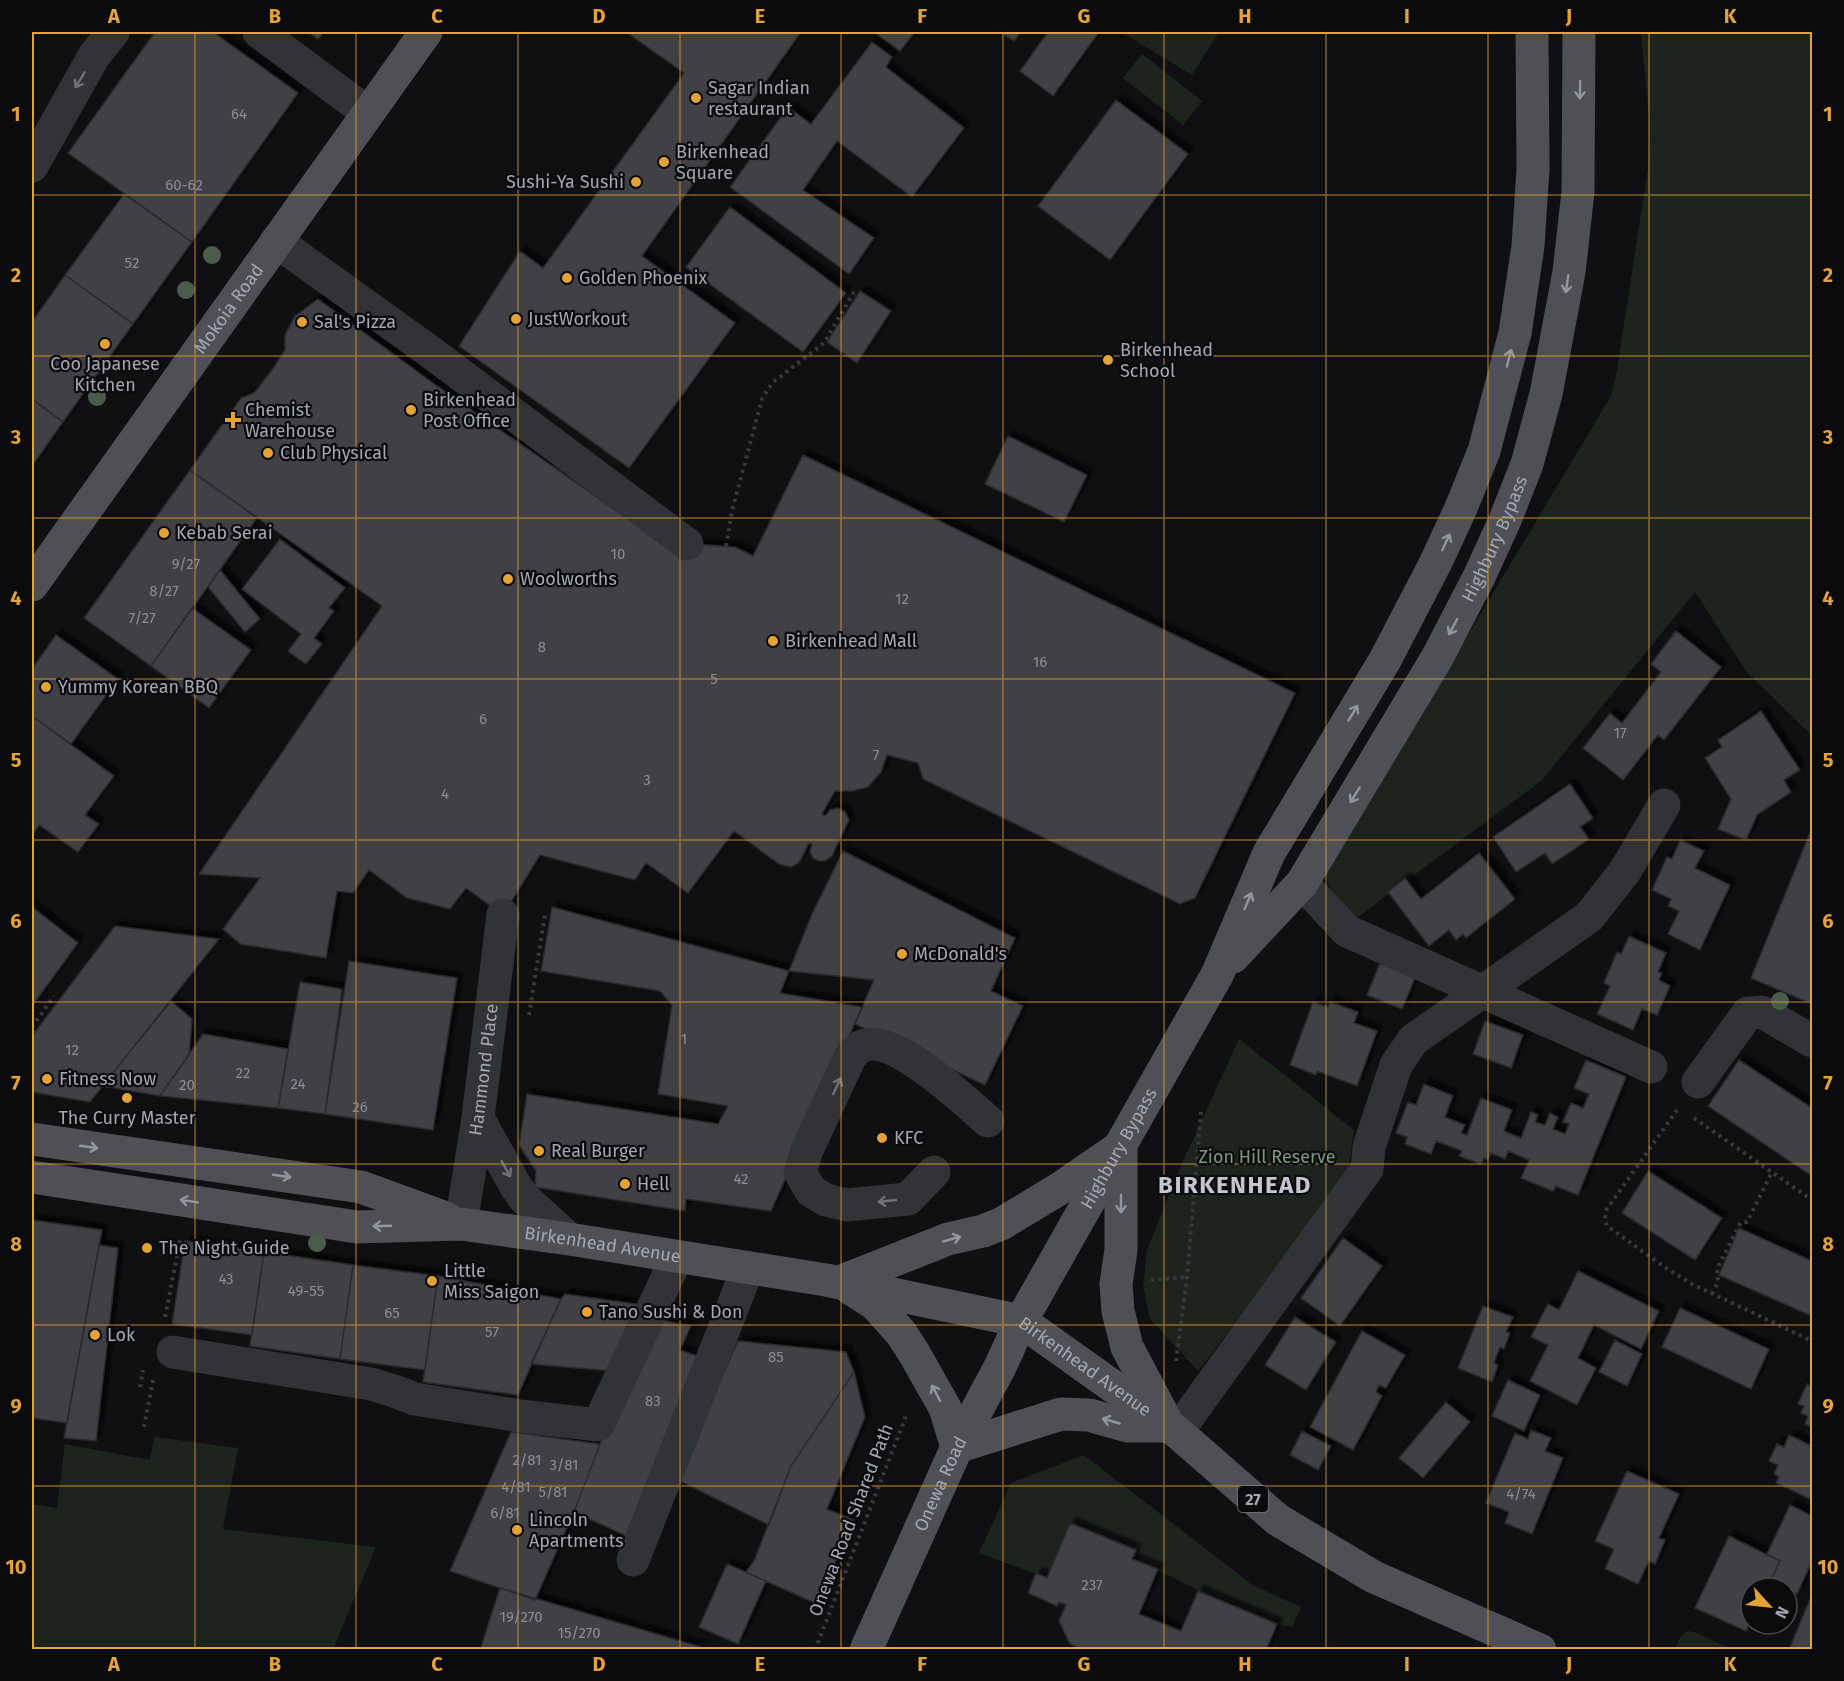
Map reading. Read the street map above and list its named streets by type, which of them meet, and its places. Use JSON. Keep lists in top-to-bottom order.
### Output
{
  "streets": {
    "main road": [
      "Mokoia Road",
      "Highbury Bypass",
      "Birkenhead Avenue",
      "Onewa Road",
      "27"
    ],
    "street": ["Hammond Place"],
    "path": ["Onewa Road Shared Path"]
  },
  "crossings": [
    ["Highbury Bypass", "Birkenhead Avenue"],
    ["Highbury Bypass", "Onewa Road"],
    ["Hammond Place", "Birkenhead Avenue"],
    ["Birkenhead Avenue", "Onewa Road"]
  ],
  "districts": ["BIRKENHEAD"],
  "parks": ["Zion Hill Reserve"],
  "places": {
    "other": [
      "Sagar Indian restaurant",
      "Birkenhead Square",
      "Sushi-Ya Sushi",
      "Golden Phoenix",
      "JustWorkout",
      "Sal's Pizza",
      "Coo Japanese Kitchen",
      "Birkenhead School",
      "Birkenhead Post Office",
      "Club Physical",
      "Kebab Serai",
      "Woolworths",
      "Birkenhead Mall",
      "Yummy Korean BBQ",
      "McDonald's",
      "Fitness Now",
      "The Curry Master",
      "KFC",
      "Real Burger",
      "Hell",
      "The Night Guide",
      "Little Miss Saigon",
      "Tano Sushi & Don",
      "Lok",
      "Lincoln Apartments"
    ],
    "health": ["Chemist Warehouse"]
  },
  "house_numbers": [
    "64",
    "60-62",
    "52",
    "10",
    "9/27",
    "8/27",
    "12",
    "7/27",
    "8",
    "16",
    "5",
    "6",
    "17",
    "7",
    "3",
    "4",
    "1",
    "12",
    "22",
    "24",
    "20",
    "26",
    "42",
    "43",
    "49-55",
    "65",
    "57",
    "85",
    "83",
    "2/81",
    "3/81",
    "4/81",
    "5/81",
    "4/74",
    "6/81",
    "237",
    "19/270",
    "15/270"
  ],
  "north": "bottom right",
  "grid": {
    "columns": [
      "A",
      "B",
      "C",
      "D",
      "E",
      "F",
      "G",
      "H",
      "I",
      "J",
      "K"
    ],
    "rows": [
      "1",
      "2",
      "3",
      "4",
      "5",
      "6",
      "7",
      "8",
      "9",
      "10"
    ]
  }
}
